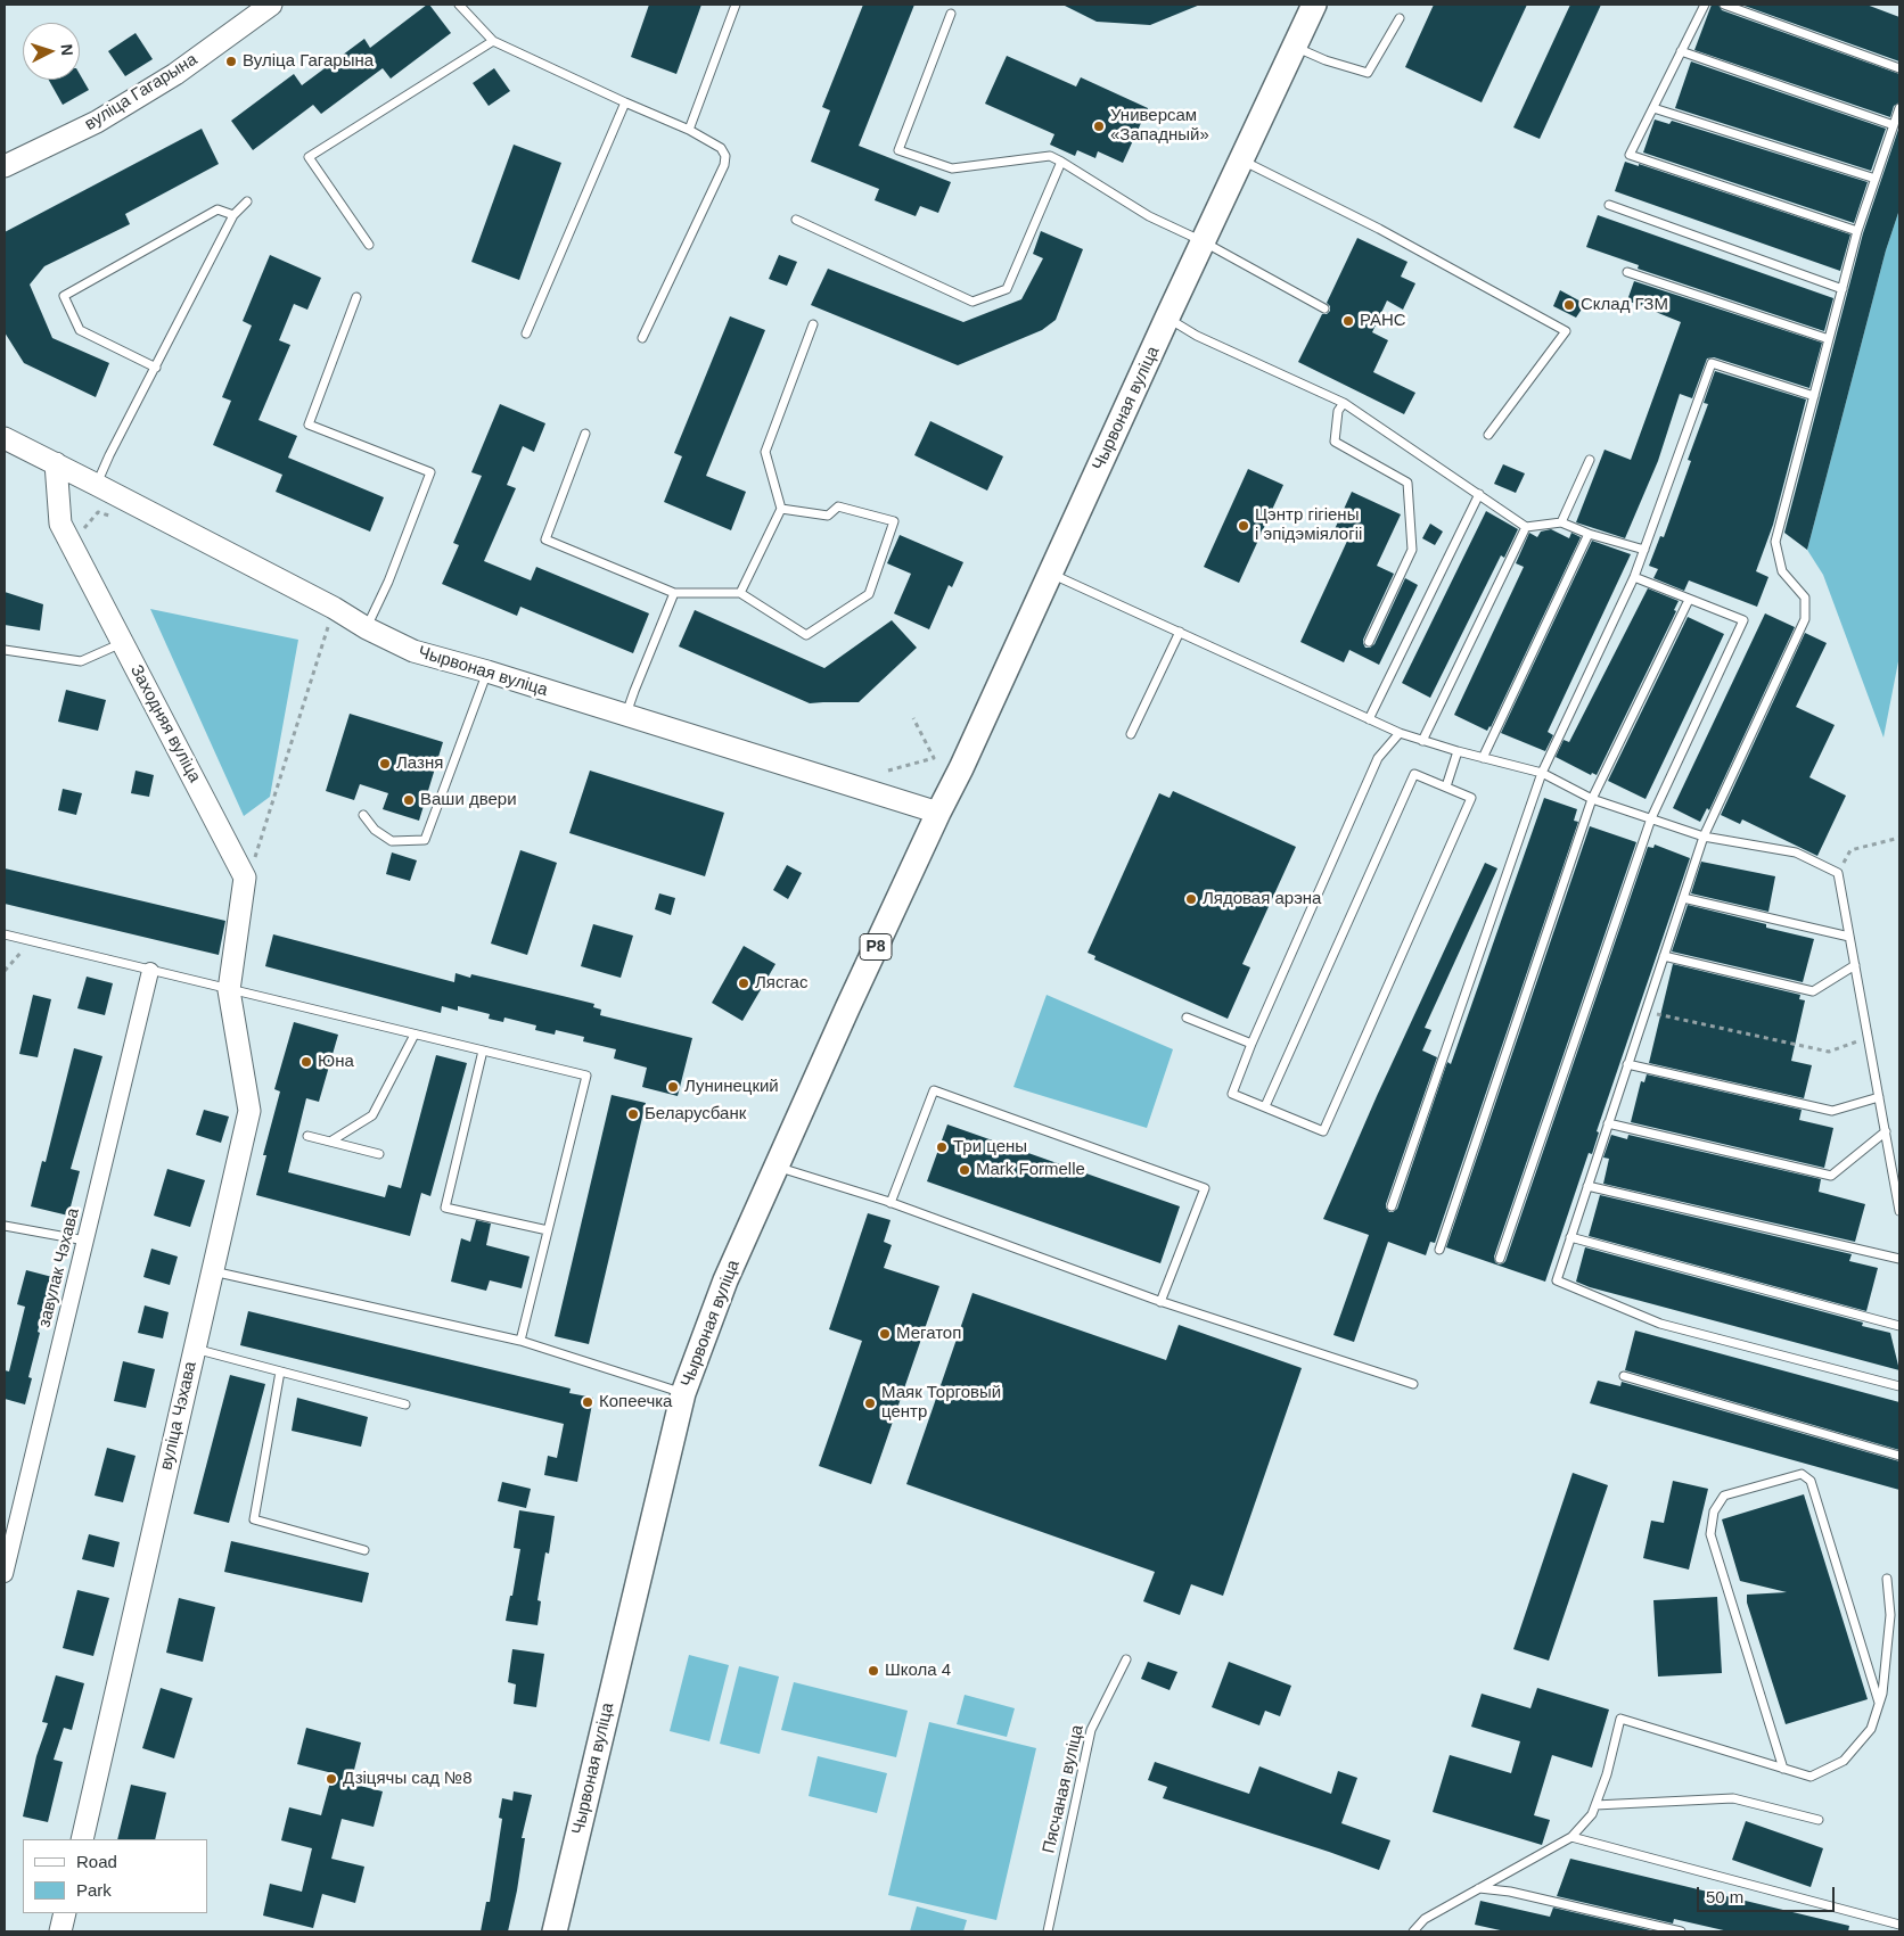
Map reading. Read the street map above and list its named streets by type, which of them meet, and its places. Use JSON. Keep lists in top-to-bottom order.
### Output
{
  "streets": {
    "main road": ["Чырвоная вуліца", "Р8"],
    "street": [
      "вуліца Гагарына",
      "Заходняя вуліца",
      "завулак Чэхава",
      "вуліца Чэхава"
    ],
    "lane": ["Пясчаная вуліца"]
  },
  "crossings": [
    ["Чырвоная вуліца", "Заходняя вуліца"],
    ["Заходняя вуліца", "вуліца Чэхава"]
  ],
  "places": [
    "Вуліца Гагарына",
    "Универсам «Западный»",
    "Склад ГЗМ",
    "РАНС",
    "Цэнтр гігіены і эпідэміялогіі",
    "Лазня",
    "Ваши двери",
    "Лядовая арэна",
    "Лясгас",
    "Юна",
    "Лунинецкий",
    "Беларусбанк",
    "Три цены",
    "Mark Formelle",
    "Мегатоп",
    "Копеечка",
    "Маяк Торговый центр",
    "Школа 4",
    "Дзіцячы сад №8"
  ],
  "legend": ["Road", "Park"],
  "scale_bar": "50 m",
  "north": "right"
}
